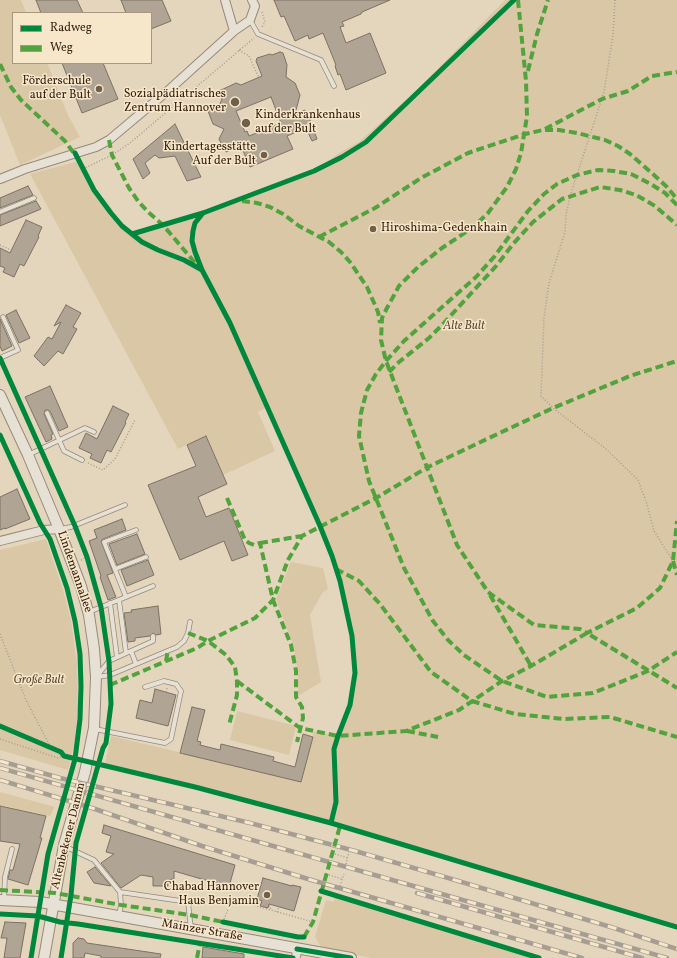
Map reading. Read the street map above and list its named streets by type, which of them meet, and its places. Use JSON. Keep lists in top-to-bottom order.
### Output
{
  "streets": {
    "street": ["Lindemannallee", "Altenbekener Damm", "Mainzer Straße"]
  },
  "crossings": [
    ["Lindemannallee", "Altenbekener Damm"],
    ["Altenbekener Damm", "Mainzer Straße"]
  ],
  "parks": ["Alte Bult", "Große Bult"],
  "places": [
    "Förderschule auf der Bult",
    "Sozialpädiatrisches Zentrum Hannover",
    "Kinderkrankenhaus auf der Bult",
    "Kindertagesstätte Auf der Bult",
    "Hiroshima-Gedenkhain",
    "Chabad Hannover Haus Benjamin"
  ],
  "legend": ["Radweg", "Weg"]
}
